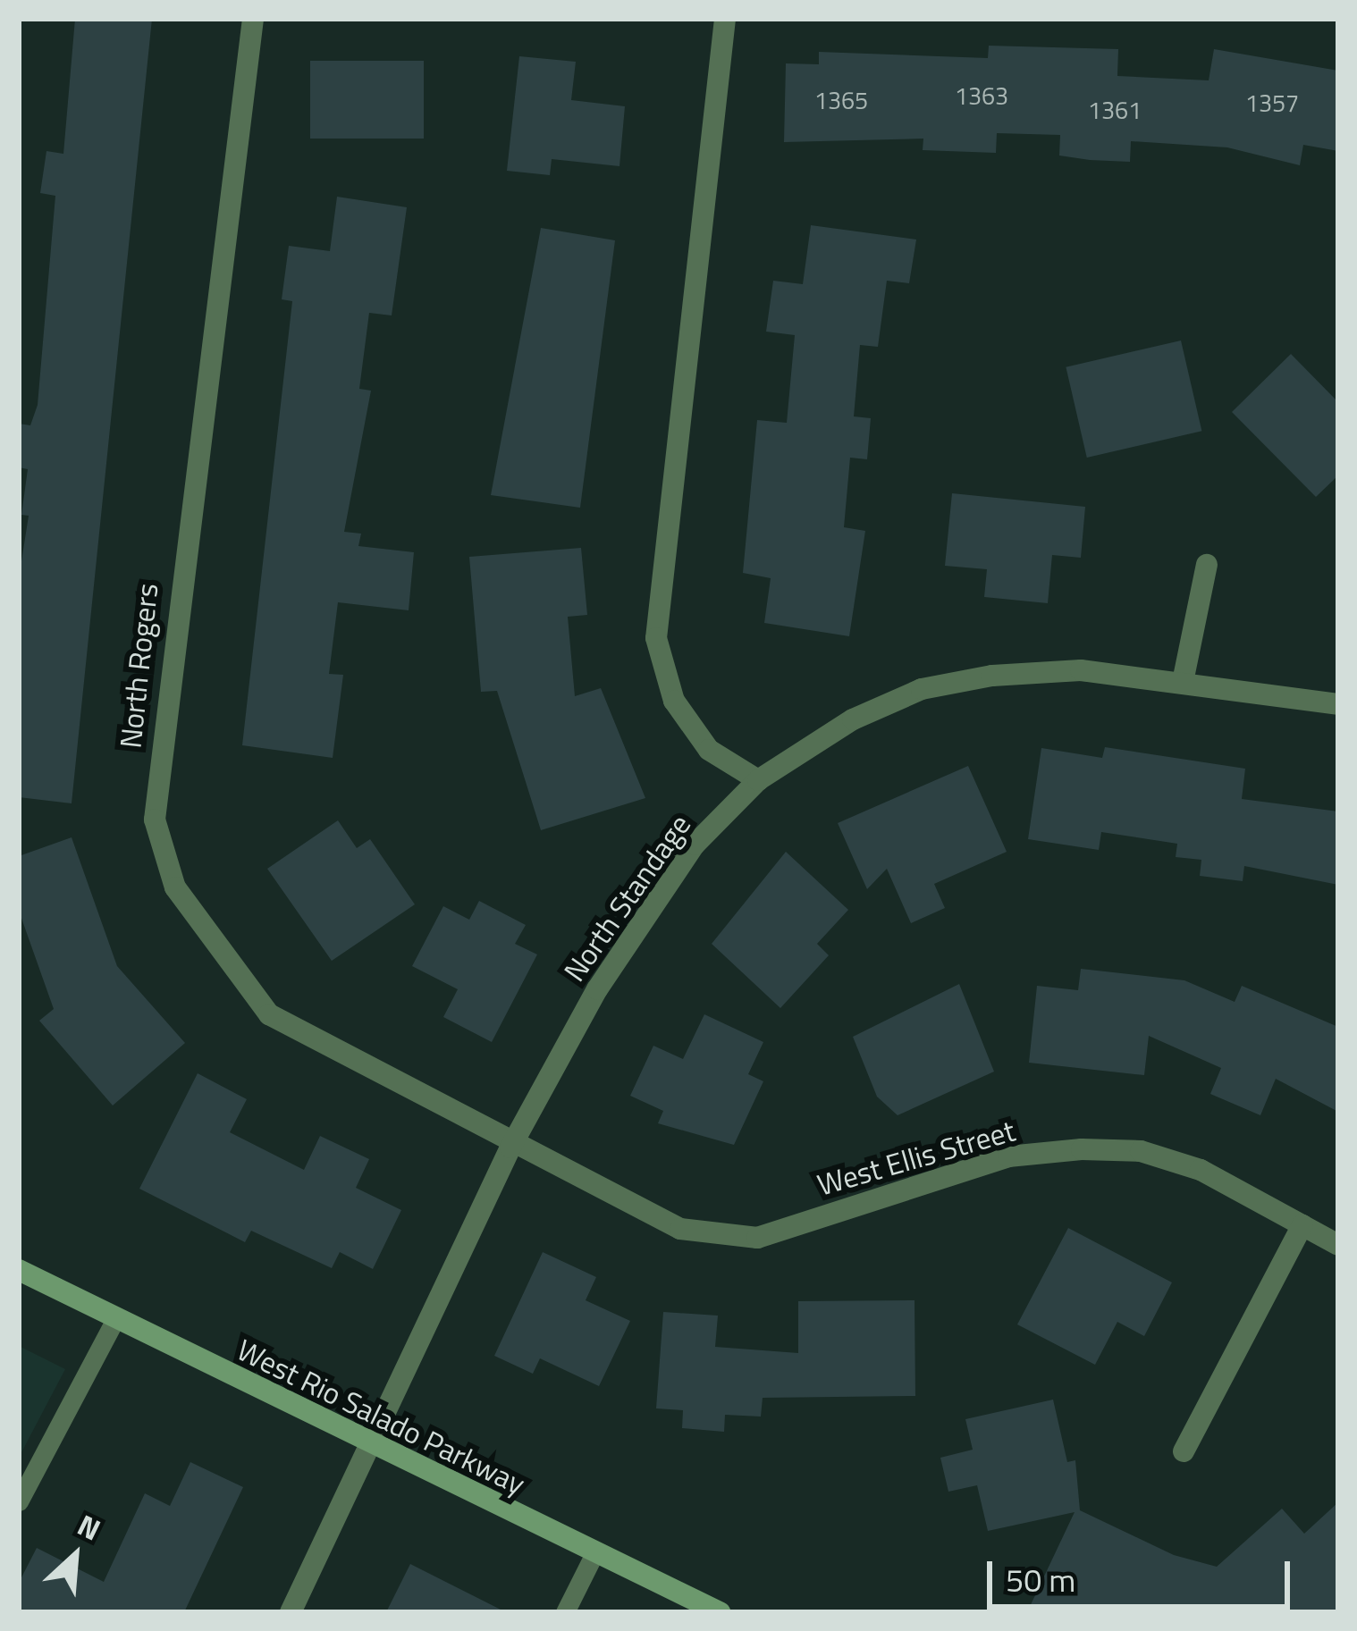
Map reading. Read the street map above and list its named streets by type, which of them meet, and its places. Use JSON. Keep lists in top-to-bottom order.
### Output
{
  "streets": {
    "main road": ["West Rio Salado Parkway"],
    "street": ["North Rogers", "North Standage", "West Ellis Street"]
  },
  "crossings": [
    ["North Rogers", "North Standage"],
    ["North Rogers", "West Ellis Street"],
    ["North Standage", "West Ellis Street"],
    ["North Standage", "West Rio Salado Parkway"]
  ],
  "house_numbers": [
    "1363",
    "1365",
    "1357",
    "1361"
  ],
  "scale_bar": "50 m",
  "north": "top right"
}
